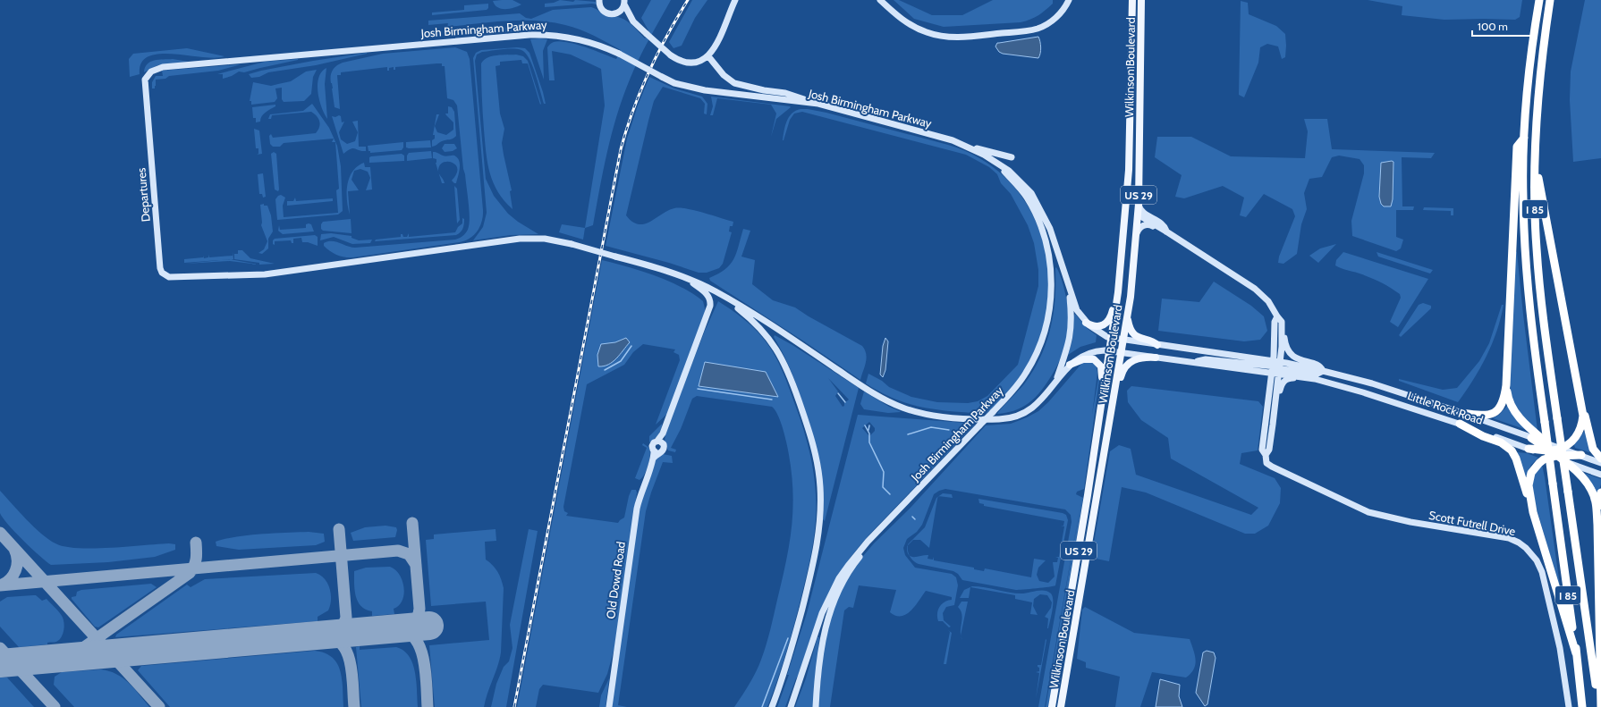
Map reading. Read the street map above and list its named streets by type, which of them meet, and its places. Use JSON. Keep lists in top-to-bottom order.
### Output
{
  "streets": {
    "highway": ["I 85"],
    "main road": [
      "Josh Birmingham Parkway",
      "Wilkinson Boulevard",
      "Departures",
      "US 29",
      "Little Rock Road",
      "Scott Futrell Drive",
      "Old Dowd Road"
    ]
  },
  "crossings": [
    ["Josh Birmingham Parkway", "Departures"]
  ],
  "scale_bar": "100 m"
}
